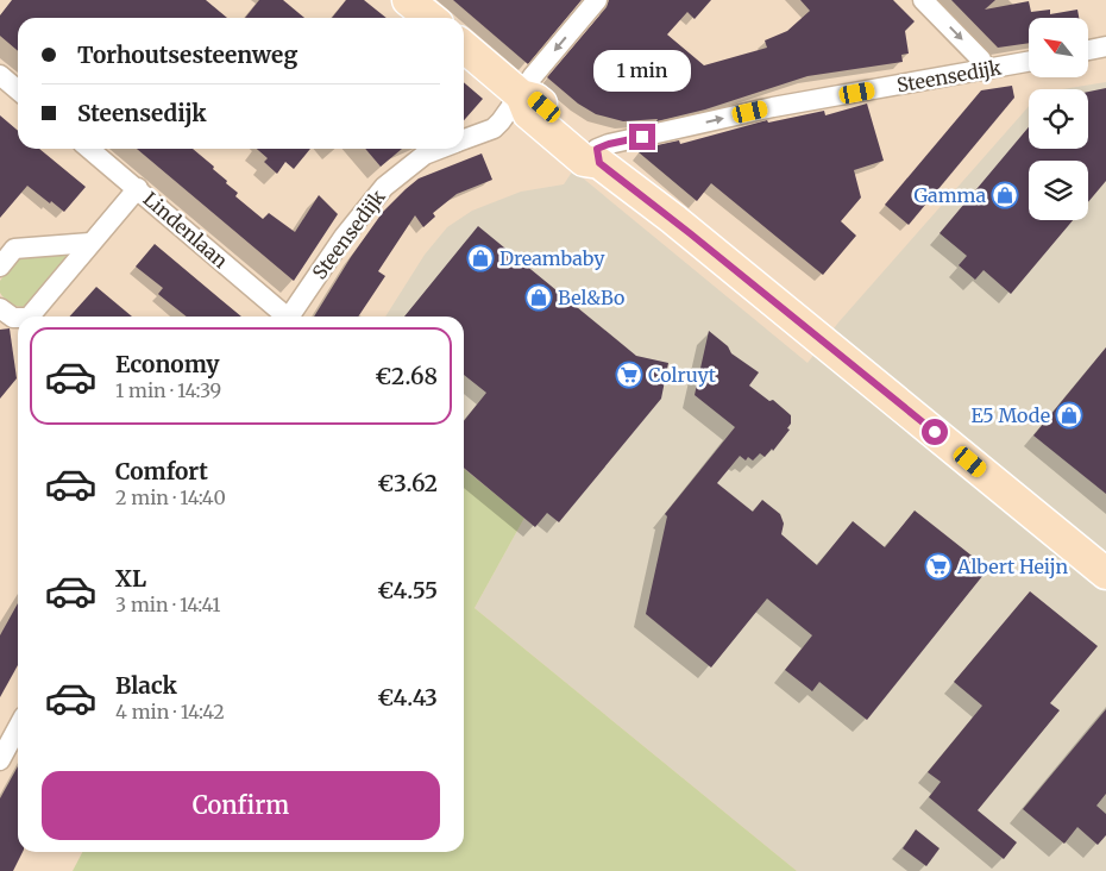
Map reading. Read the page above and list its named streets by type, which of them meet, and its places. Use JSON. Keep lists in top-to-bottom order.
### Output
{
  "streets": {
    "street": ["Steensedijk", "Lindenlaan"]
  },
  "places": {
    "shop": [
      "Gamma",
      "Dreambaby",
      "Bel&Bo",
      "E5 Mode"
    ],
    "supermarket": ["Colruyt", "Albert Heijn"]
  },
  "north": "top left",
  "page": {
    "banner": ["Torhoutsesteenweg", "Steensedijk"],
    "bubble": "1 min",
    "list": [
      {
        "name": "Economy",
        "note": "1 min · 14:39",
        "value": "€2.68"
      },
      {
        "name": "Comfort",
        "note": "2 min · 14:40",
        "value": "€3.62"
      },
      {
        "name": "XL",
        "note": "3 min · 14:41",
        "value": "€4.55"
      },
      {
        "name": "Black",
        "note": "4 min · 14:42",
        "value": "€4.43"
      }
    ],
    "buttons": "Confirm"
  }
}
